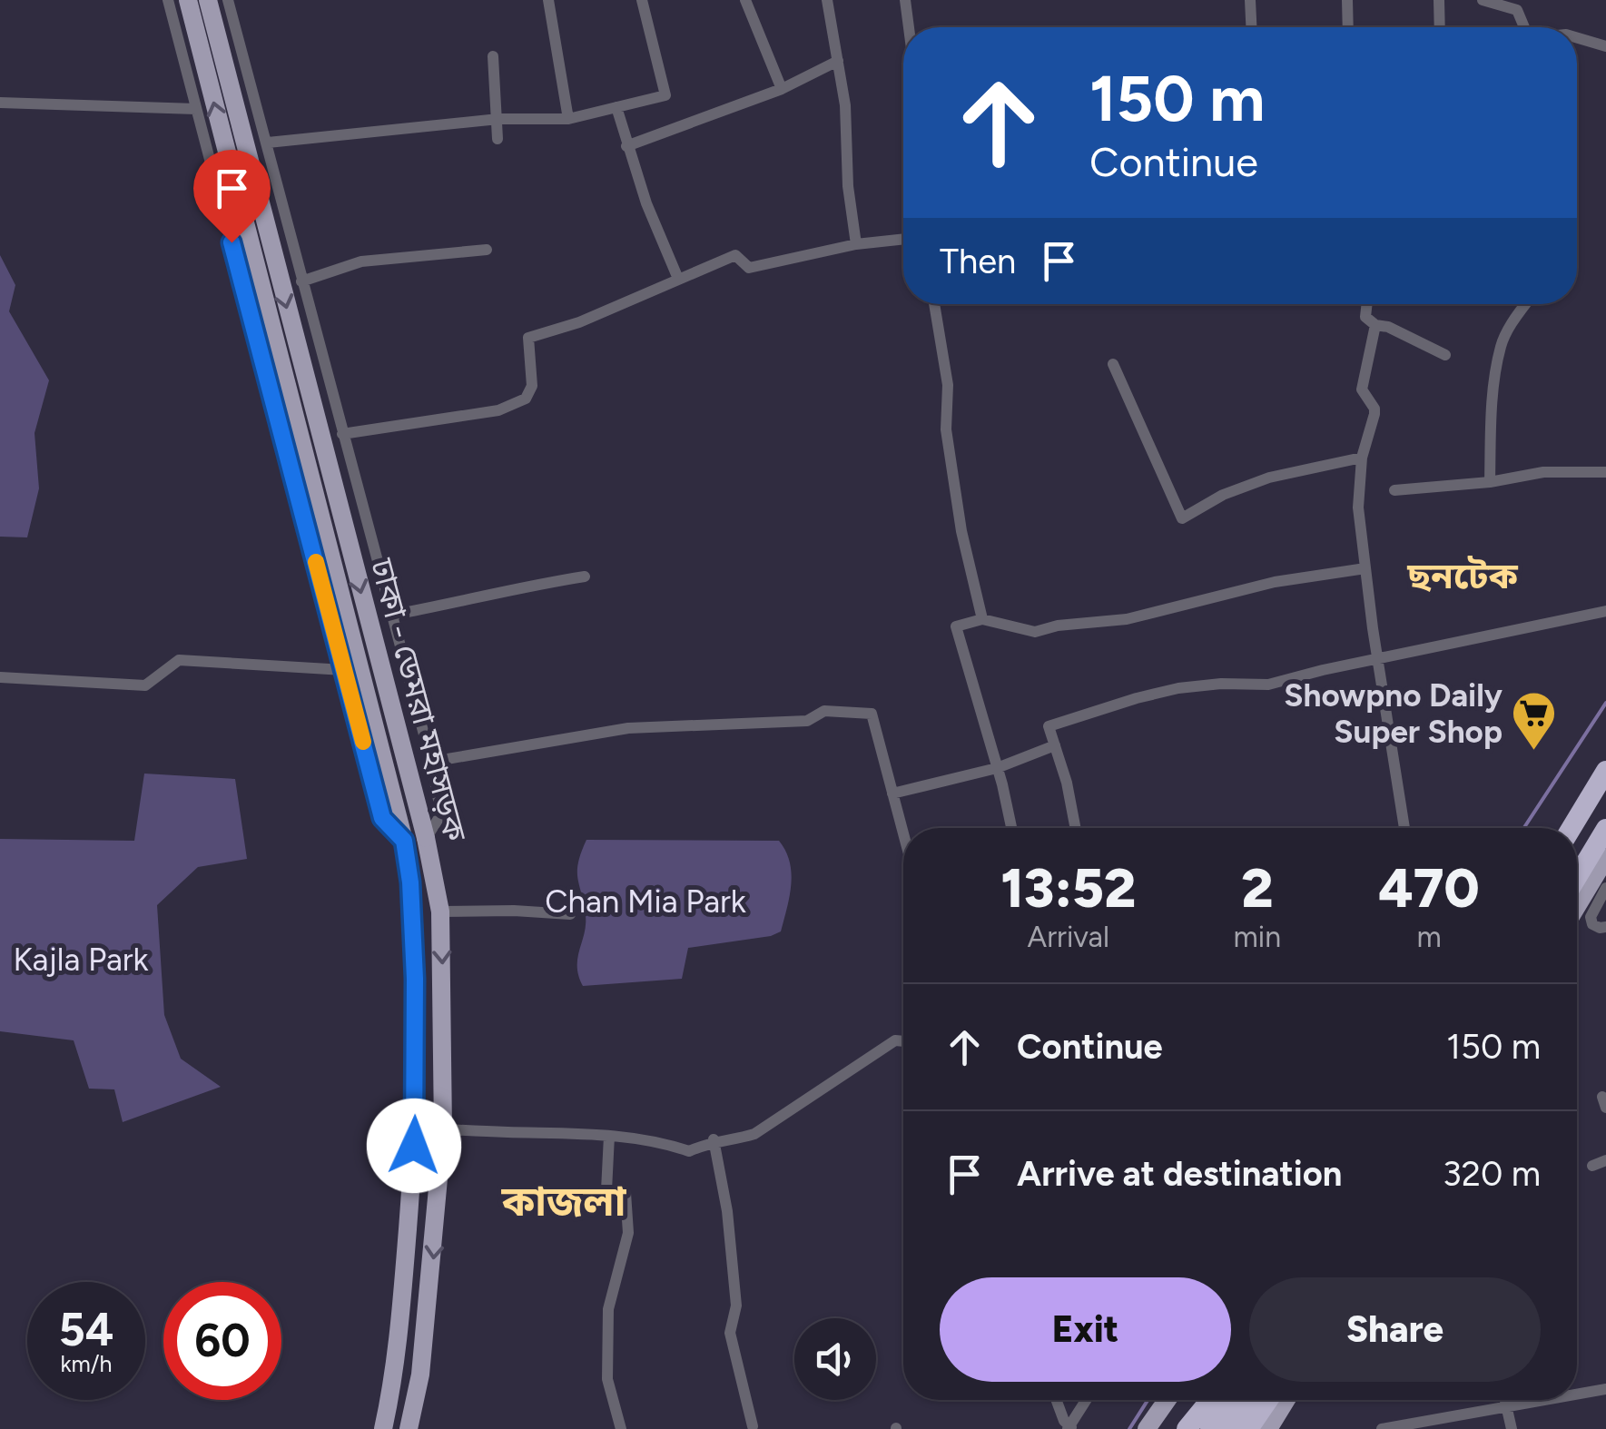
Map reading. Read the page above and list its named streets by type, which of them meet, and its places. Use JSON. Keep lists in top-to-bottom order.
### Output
{
  "streets": {
    "main road": ["ঢাকা - ডেমরা মহাসড়ক"]
  },
  "districts": ["ছনটেক", "কাজলা"],
  "parks": ["Chan Mia Park", "Kajla Park"],
  "places": {
    "supermarket": ["Showpno Daily Super Shop"]
  },
  "page": {
    "turn": ["150 m", "Continue"],
    "then": "Then",
    "eta": [
      "13:52",
      "Arrival",
      "2",
      "min",
      "470",
      "m"
    ],
    "list": [
      {
        "name": "Continue",
        "value": "150 m"
      },
      {
        "name": "Arrive at destination",
        "value": "320 m"
      }
    ],
    "buttons": ["Exit", "Share"],
    "speed": "54 km/h",
    "limit": "60"
  }
}
